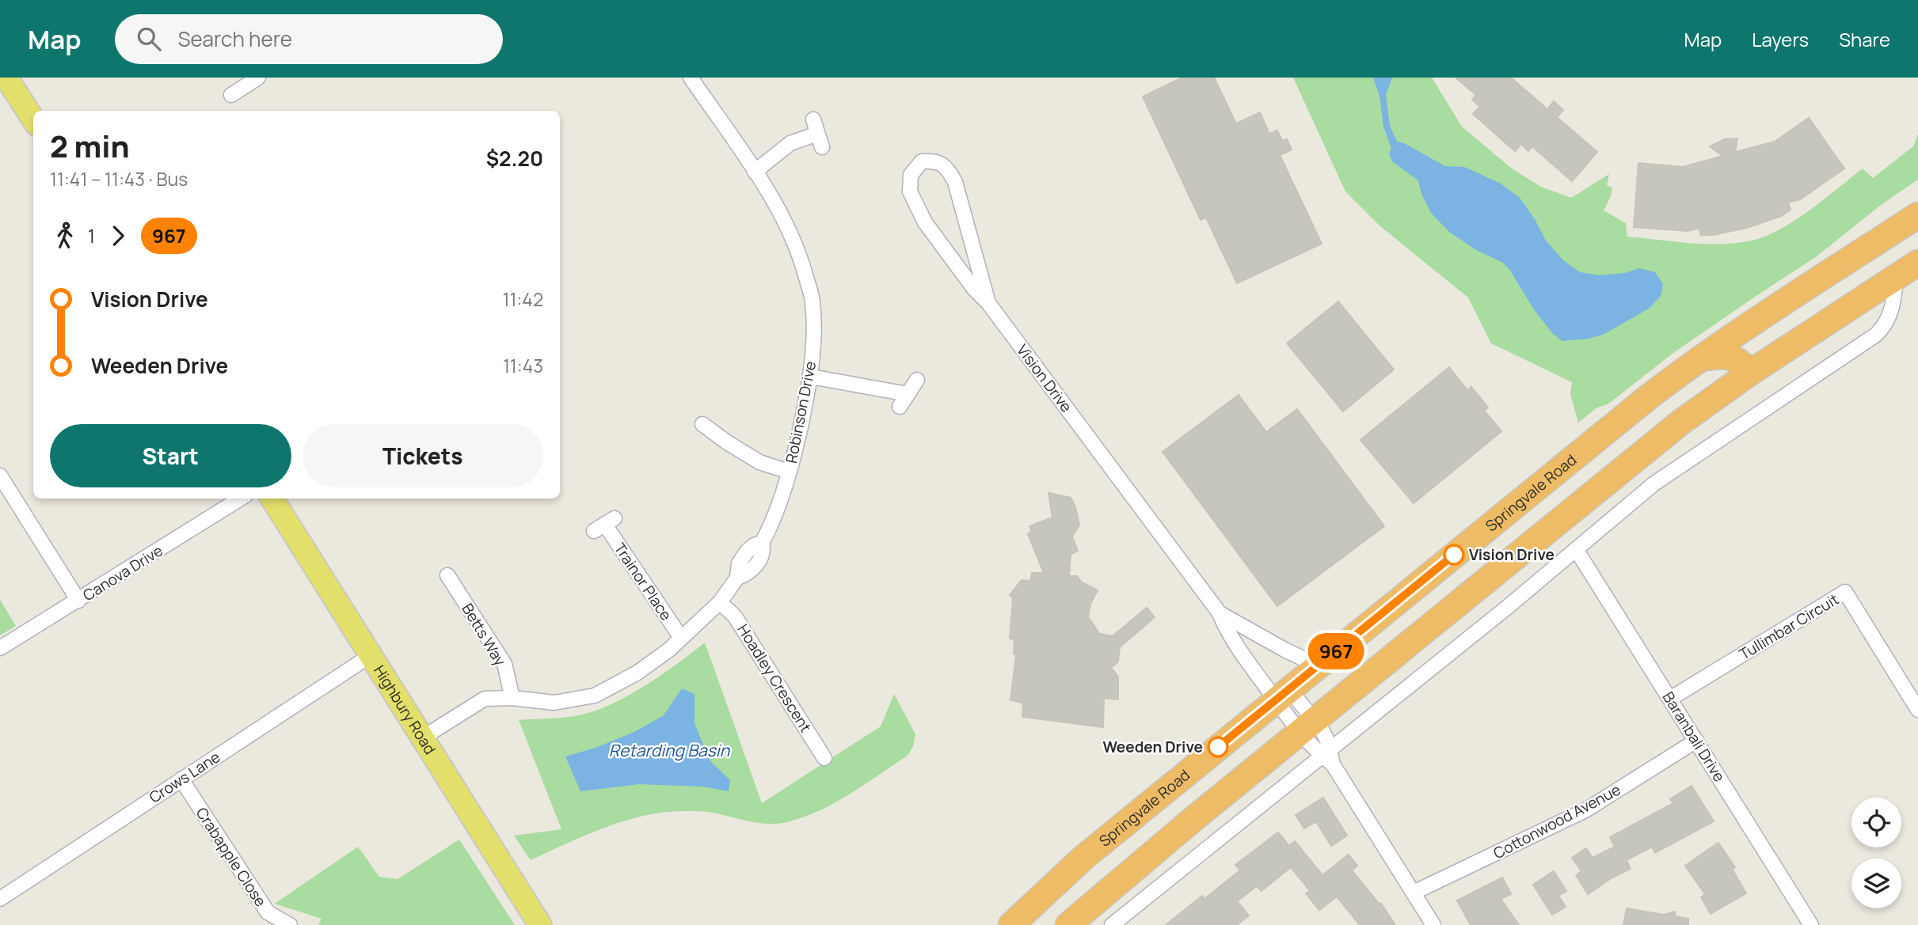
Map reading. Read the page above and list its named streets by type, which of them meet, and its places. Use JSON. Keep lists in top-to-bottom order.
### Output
{
  "streets": {
    "highway": ["Springvale Road"],
    "main road": ["Highbury Road"],
    "street": [
      "Vision Drive",
      "Robinson Drive",
      "Canova Drive",
      "Trainor Place",
      "Tullimbar Circuit",
      "Betts Way",
      "Hoadley Crescent",
      "Baranbali Drive",
      "Crows Lane",
      "Cottonwood Avenue",
      "Crabapple Close"
    ]
  },
  "crossings": [
    ["Vision Drive", "Springvale Road"],
    ["Robinson Drive", "Trainor Place"],
    ["Robinson Drive", "Betts Way"],
    ["Robinson Drive", "Hoadley Crescent"],
    ["Robinson Drive", "Highbury Road"],
    ["Tullimbar Circuit", "Baranbali Drive"],
    ["Highbury Road", "Crows Lane"],
    ["Baranbali Drive", "Cottonwood Avenue"],
    ["Crows Lane", "Crabapple Close"]
  ],
  "water": ["Retarding Basin"],
  "places": ["Vision Drive", "Weeden Drive"],
  "lines": ["bus line 967"],
  "page": {
    "header": "Map",
    "search": "Search here",
    "nav": ["Map", "Layers", "Share"],
    "on_map": "967",
    "heading": ["2 min", "11:41 – 11:43 · Bus", "$2.20"],
    "legs": ["1", "967"],
    "list": [
      {
        "name": "Vision Drive",
        "value": "11:42"
      },
      {
        "name": "Weeden Drive",
        "value": "11:43"
      }
    ],
    "buttons": ["Start", "Tickets"]
  }
}
